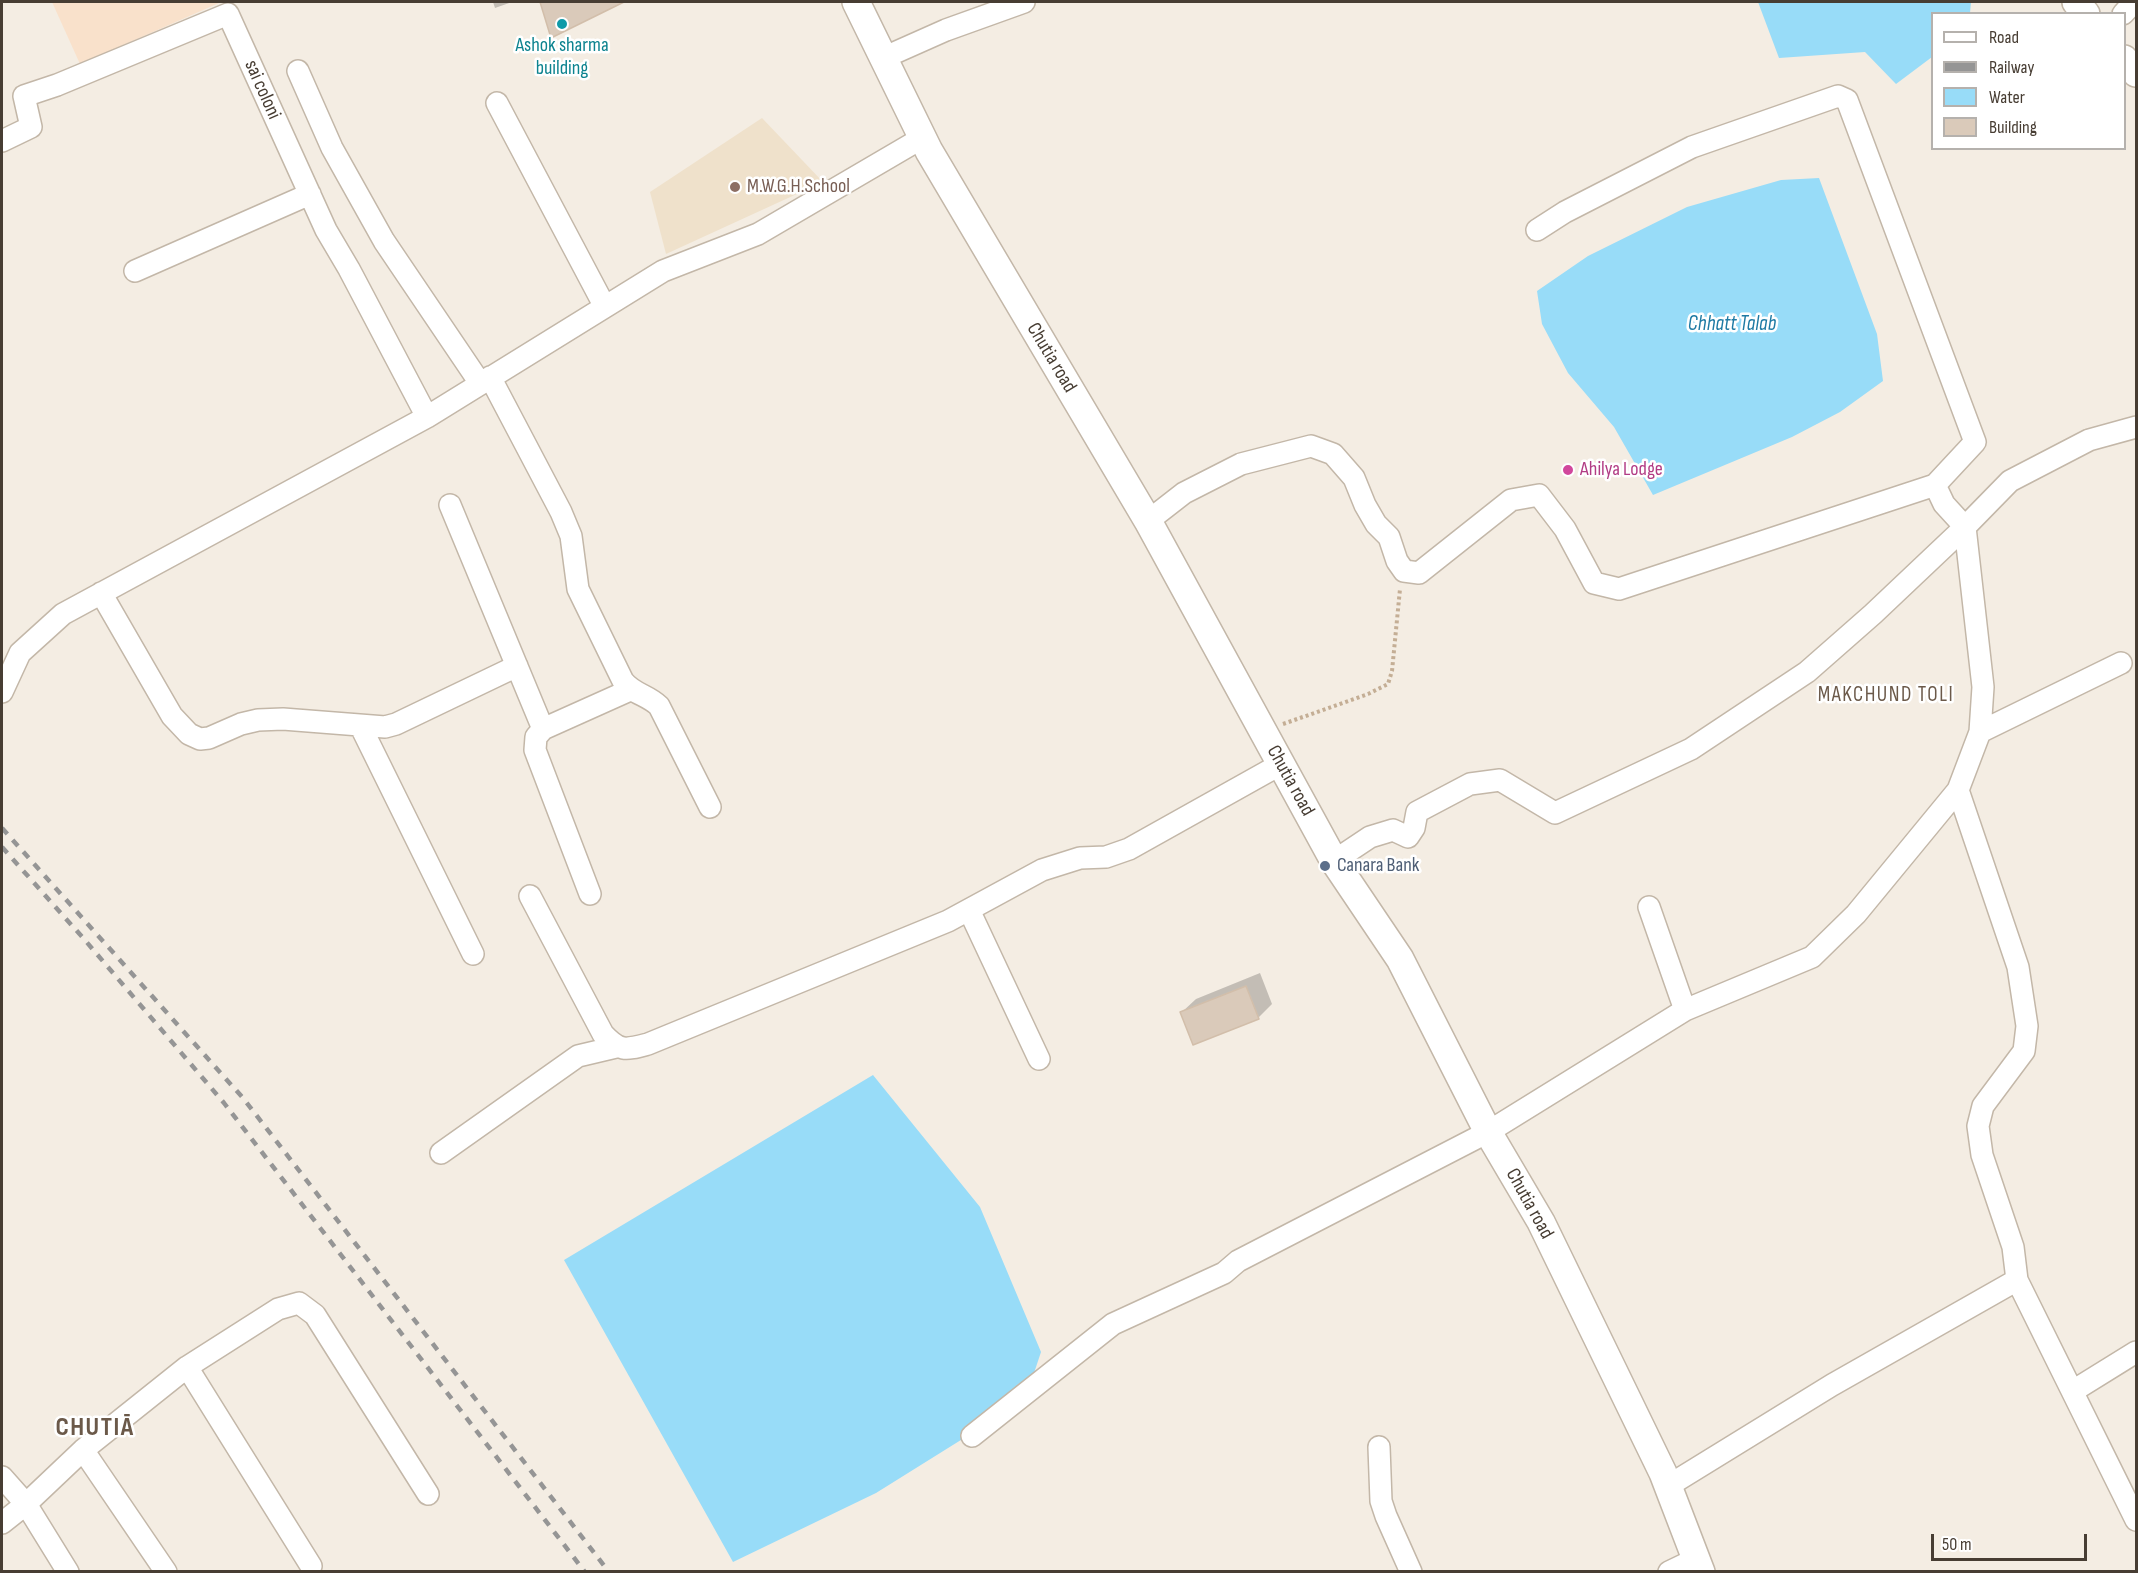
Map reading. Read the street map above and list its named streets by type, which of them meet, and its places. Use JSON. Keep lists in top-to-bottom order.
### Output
{
  "streets": {
    "street": ["sai coloni", "Chutia road"]
  },
  "districts": ["MAKCHUND TOLI", "CHUTIĀ"],
  "water": ["Chhatt Talab"],
  "places": [
    "Ashok sharma building",
    "M.W.G.H.School",
    "Ahilya Lodge",
    "Canara Bank"
  ],
  "legend": [
    "Road",
    "Railway",
    "Water",
    "Building"
  ],
  "scale_bar": "50 m"
}
